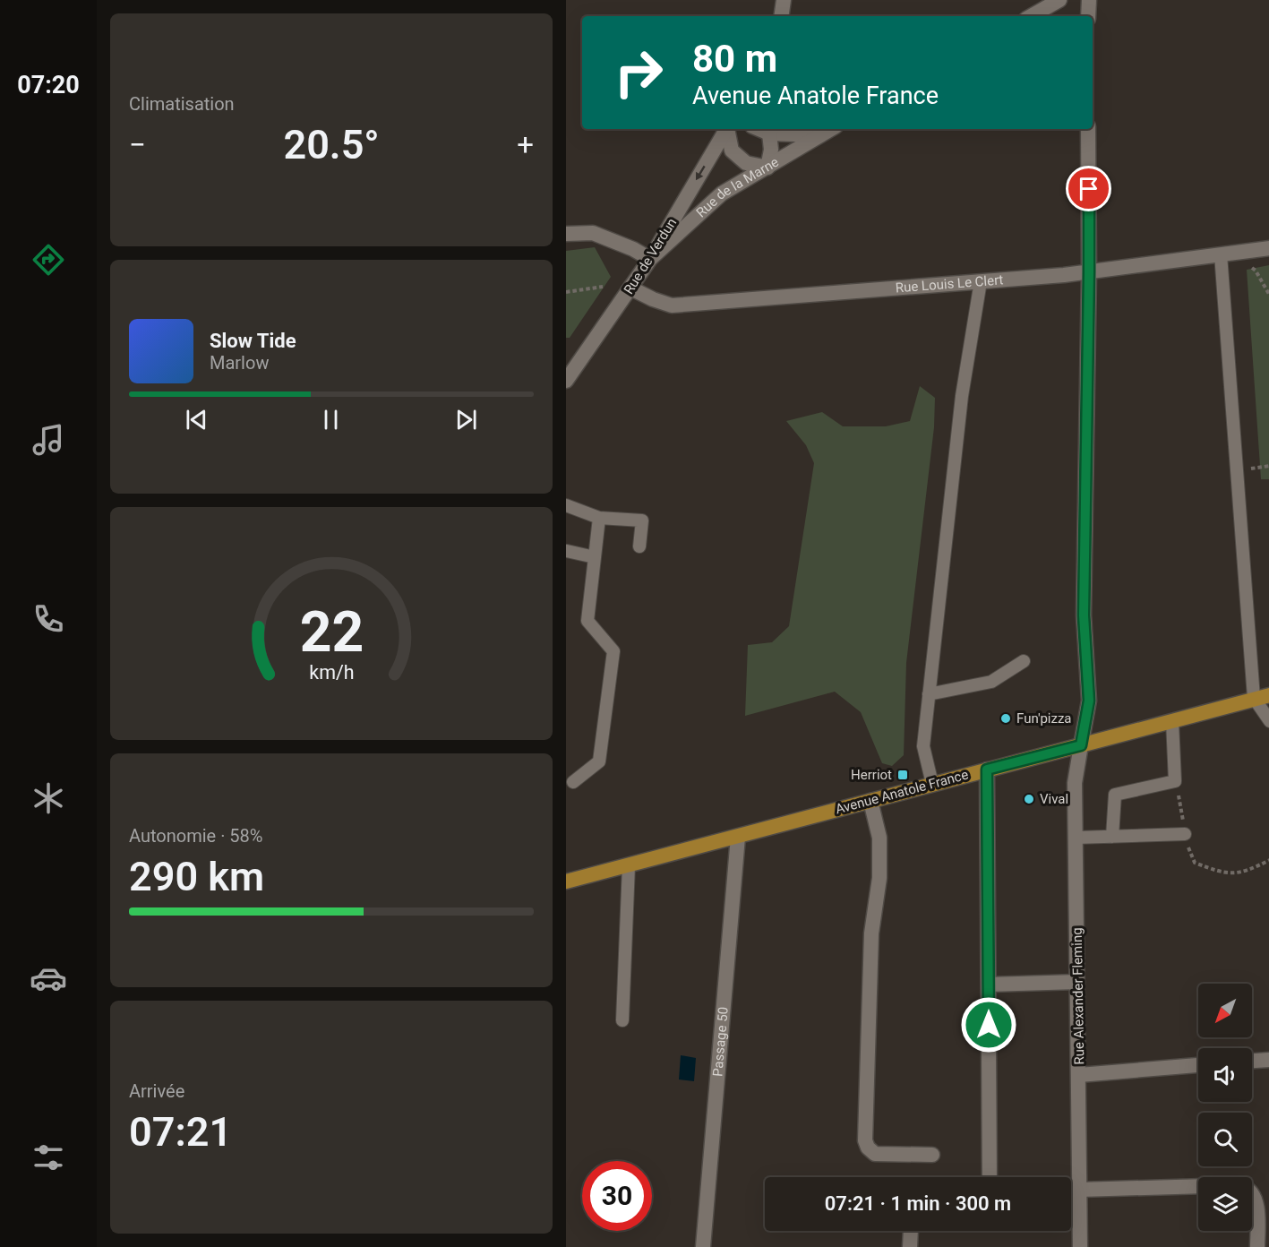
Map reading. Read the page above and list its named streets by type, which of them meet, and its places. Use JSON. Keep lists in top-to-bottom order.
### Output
{
  "streets": {
    "main road": ["Avenue Anatole France"],
    "street": [
      "Rue de la Marne",
      "Rue de Verdun",
      "Rue Louis Le Clert",
      "Rue Alexander Fleming",
      "Passage 50"
    ]
  },
  "crossings": [
    ["Rue de la Marne", "Rue de Verdun"],
    ["Rue de Verdun", "Rue Louis Le Clert"],
    ["Rue Louis Le Clert", "Rue Alexander Fleming"],
    ["Avenue Anatole France", "Rue Alexander Fleming"],
    ["Avenue Anatole France", "Passage 50"]
  ],
  "one_way": ["Rue de Verdun"],
  "places": {
    "other": ["Fun'pizza", "Vival"],
    "transit": ["Herriot"]
  },
  "north": "bottom left",
  "page": {
    "tabs": "07:20",
    "tile": [
      "Climatisation",
      ["Autonomie · 58%", "290 km"],
      ["Arrivée", "07:21"]
    ],
    "turn": ["80 m", "Avenue Anatole France"],
    "heat": ["−", "20.5°", "+"],
    "song": ["Slow Tide", "Marlow"],
    "limit": "30",
    "trip": "07:21 · 1 min · 300 m",
    "gauge": ["22", "km/h"]
  }
}
